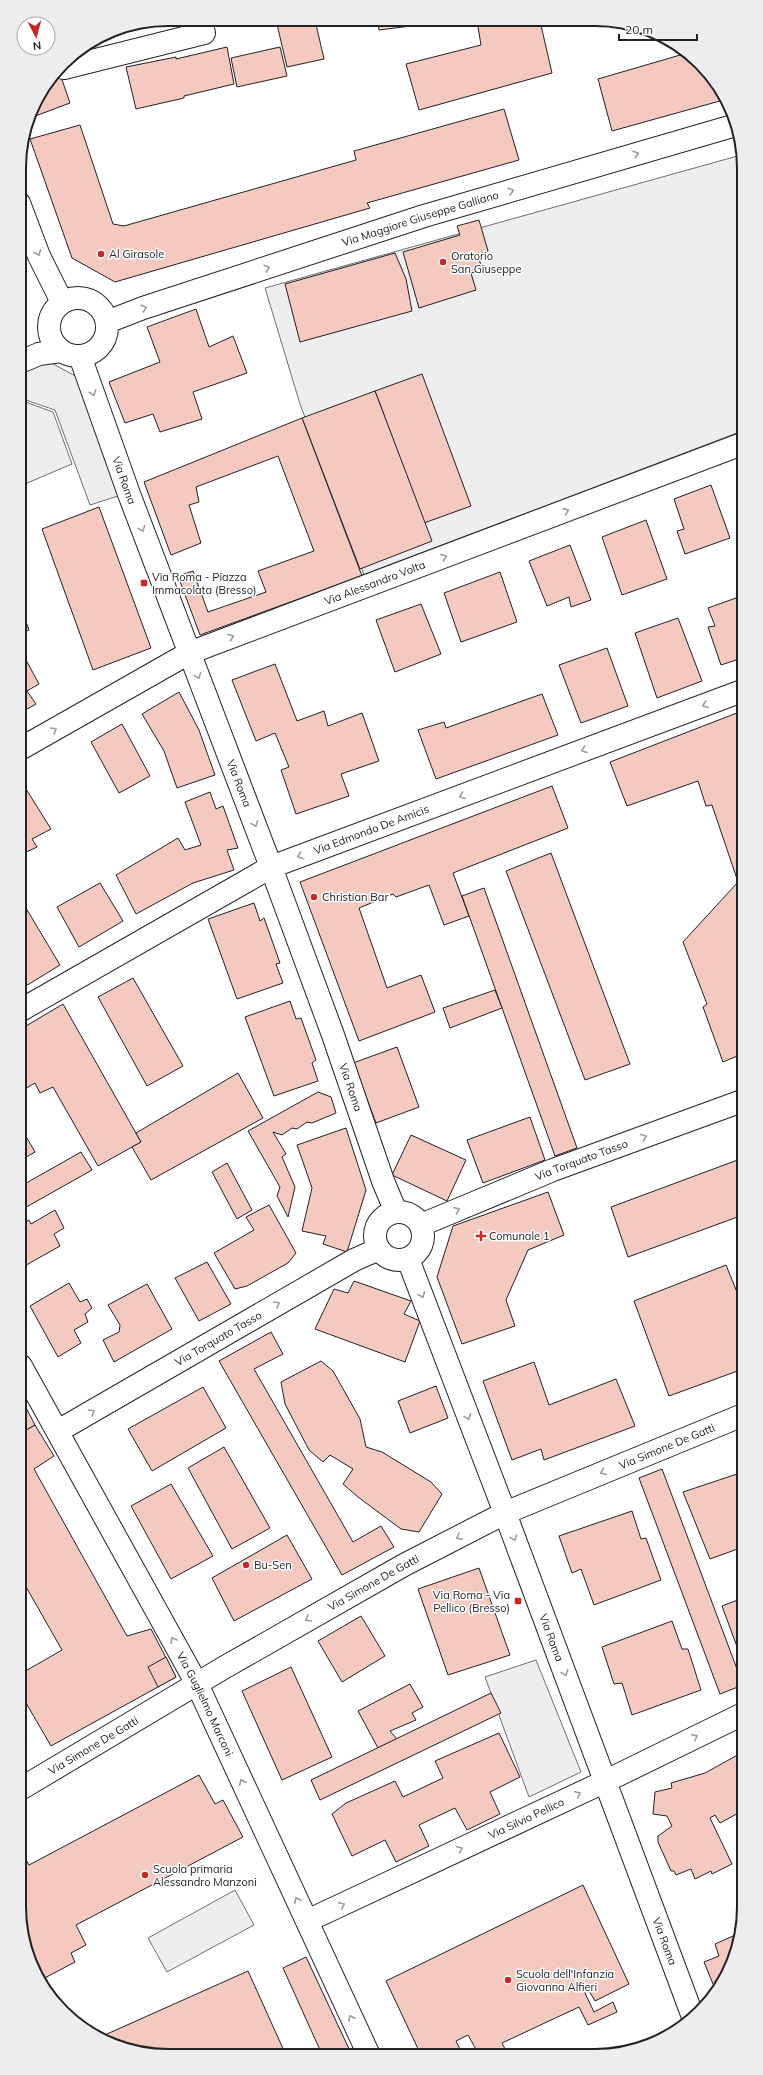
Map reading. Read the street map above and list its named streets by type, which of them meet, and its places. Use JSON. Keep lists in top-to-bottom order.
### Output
{
  "streets": {
    "street": [
      "Via Maggiore Giuseppe Galliano",
      "Via Roma",
      "Via Alessandro Volta",
      "Via Edmondo De Amicis",
      "Via Torquato Tasso",
      "Via Simone De Gatti",
      "Via Guglielmo Marconi",
      "Via Silvio Pellico"
    ]
  },
  "crossings": [
    ["Via Maggiore Giuseppe Galliano", "Via Roma"],
    ["Via Roma", "Via Alessandro Volta"],
    ["Via Roma", "Via Edmondo De Amicis"],
    ["Via Roma", "Via Torquato Tasso"],
    ["Via Roma", "Via Simone De Gatti"],
    ["Via Roma", "Via Silvio Pellico"],
    ["Via Torquato Tasso", "Via Guglielmo Marconi"],
    ["Via Simone De Gatti", "Via Guglielmo Marconi"],
    ["Via Guglielmo Marconi", "Via Silvio Pellico"]
  ],
  "one_way": [
    "Via Maggiore Giuseppe Galliano",
    "Via Roma",
    "Via Alessandro Volta",
    "Via Edmondo De Amicis",
    "Via Torquato Tasso",
    "Via Simone De Gatti",
    "Via Guglielmo Marconi",
    "Via Silvio Pellico"
  ],
  "places": {
    "other": [
      "Al Girasole",
      "Oratorio San Giuseppe",
      "Christian Bar",
      "Bu-Sen",
      "Scuola primaria Alessandro Manzoni",
      "Scuola dell'Infanzia Giovanna Alfieri"
    ],
    "transit": ["Via Roma - Piazza Immacolata (Bresso)", "Via Roma - Via Pellico (Bresso)"],
    "health": ["Comunale 1"]
  },
  "scale_bar": "20 m",
  "north": "bottom"
}
